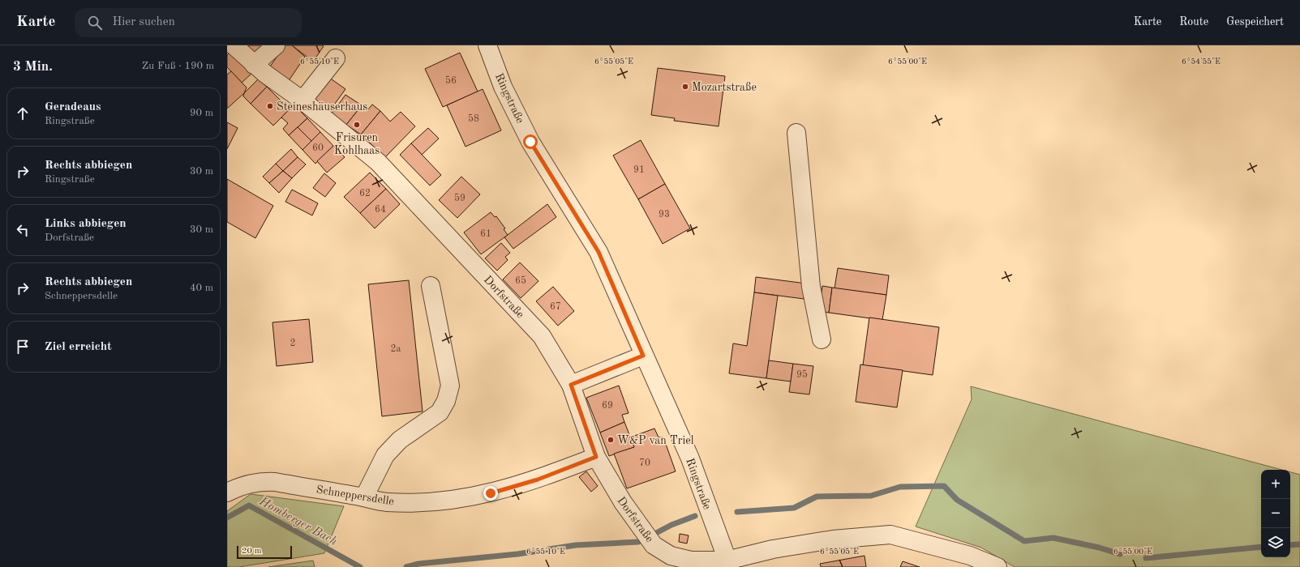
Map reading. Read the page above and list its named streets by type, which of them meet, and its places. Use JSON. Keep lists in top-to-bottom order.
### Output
{
  "streets": {
    "street": ["Ringstraße", "Dorfstraße", "Schneppersdelle"]
  },
  "crossings": [
    ["Ringstraße", "Dorfstraße"],
    ["Dorfstraße", "Schneppersdelle"]
  ],
  "water": ["Homberger Bach"],
  "places": [
    "Mozartstraße",
    "Steineshäuserhaus",
    "Frisuren Kohlhaas",
    "W&P van Triel"
  ],
  "house_numbers": [
    "56",
    "58",
    "60",
    "91",
    "62",
    "59",
    "64",
    "93",
    "61",
    "65",
    "67",
    "2",
    "2a",
    "95",
    "69",
    "70"
  ],
  "scale_bar": "20 m",
  "page": {
    "header": "Karte",
    "search": "Hier suchen",
    "nav": ["Karte", "Route", "Gespeichert"],
    "heading": ["3 Min.", "Zu Fuß · 190 m"],
    "list": [
      ["Geradeaus", "Ringstraße", "90 m"],
      ["Rechts abbiegen", "Ringstraße", "30 m"],
      ["Links abbiegen", "Dorfstraße", "30 m"],
      ["Rechts abbiegen", "Schneppersdelle", "40 m"],
      "Ziel erreicht"
    ],
    "map_buttons": ["+", "−"],
    "scale": "20 m"
  },
  "coordinates": [
    "6°55'10\"E",
    "6°55'05\"E",
    "6°55'00\"E",
    "6°54'55\"E"
  ]
}
